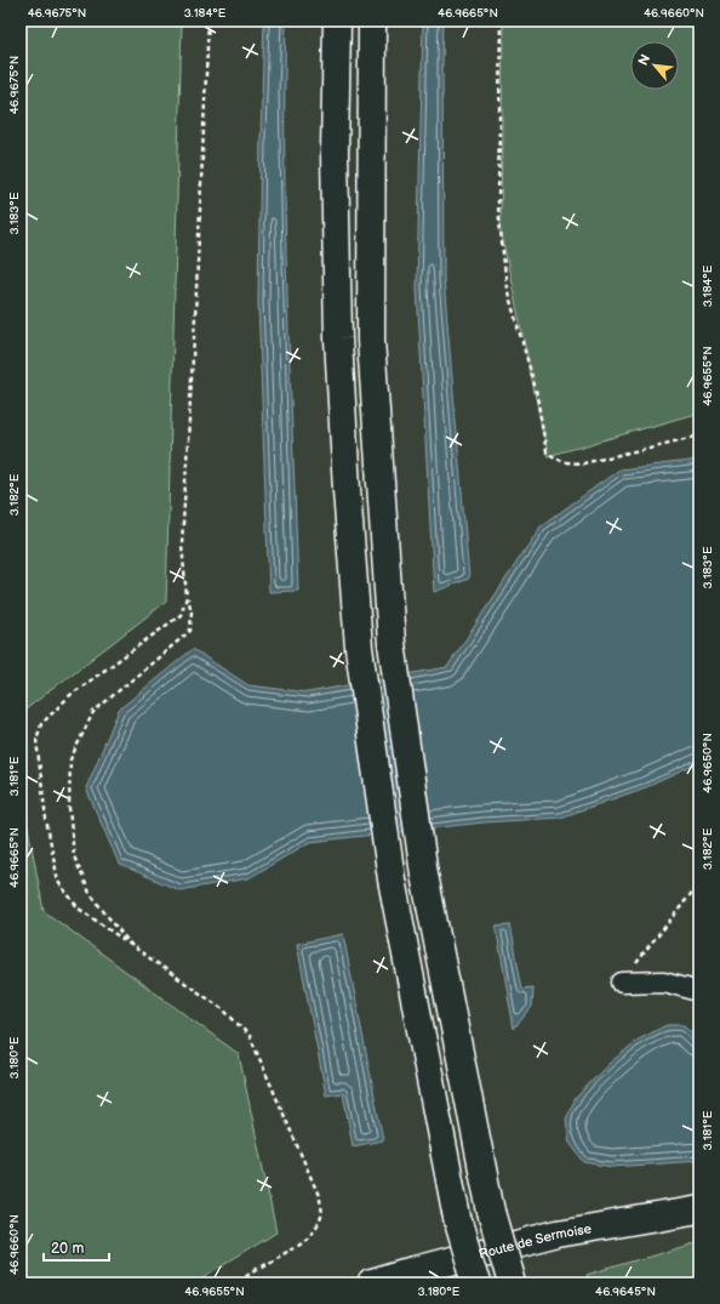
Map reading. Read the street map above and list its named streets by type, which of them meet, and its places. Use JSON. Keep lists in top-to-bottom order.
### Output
{
  "streets": {
    "main road": ["Route de Sermoise"]
  },
  "scale_bar": "20 m",
  "north": "top left",
  "coordinates": [
    "46.9675°N",
    "3.184°E",
    "46.9665°N",
    "46.9660°N",
    "3.183°E",
    "46.9655°N",
    "3.182°E",
    "46.9650°N",
    "3.181°E",
    "3.180°E",
    "46.9645°N"
  ]
}
